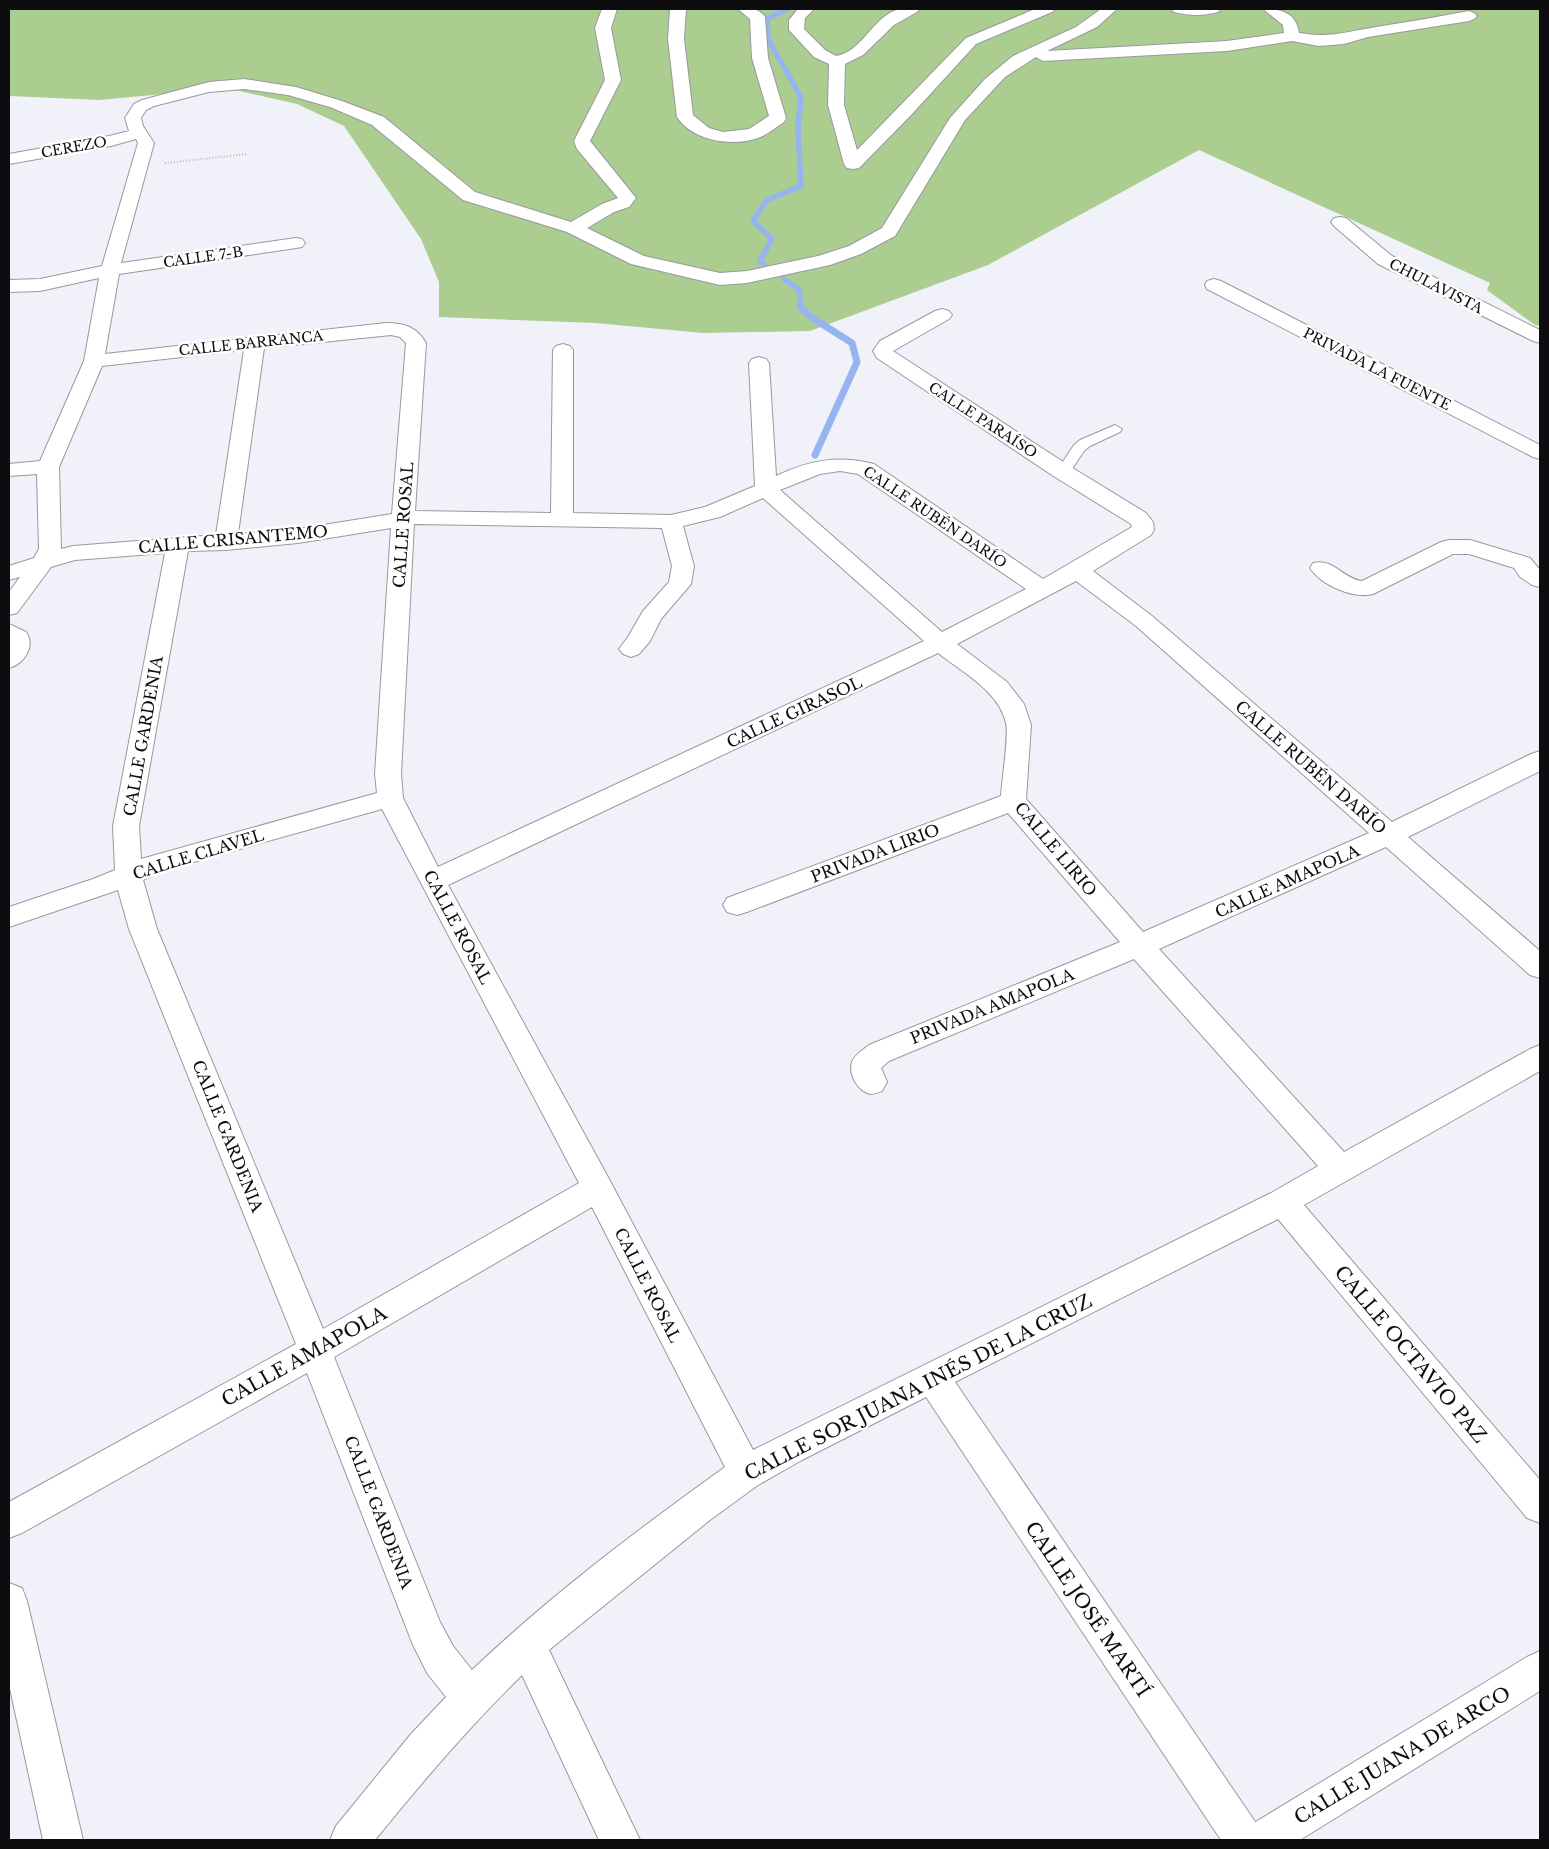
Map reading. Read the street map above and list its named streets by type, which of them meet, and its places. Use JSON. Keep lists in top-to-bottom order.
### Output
{
  "streets": {
    "street": [
      "CEREZO",
      "CALLE 7-B",
      "CHULAVISTA",
      "CALLE BARRANCA",
      "PRIVADA LA FUENTE",
      "CALLE PARAÍSO",
      "CALLE RUBÉN DARÍO",
      "CALLE ROSAL",
      "CALLE CRISANTEMO",
      "CALLE GIRASOL",
      "CALLE GARDENIA",
      "CALLE LIRIO",
      "PRIVADA LIRIO",
      "CALLE CLAVEL",
      "CALLE AMAPOLA",
      "PRIVADA AMAPOLA",
      "CALLE OCTAVIO PAZ",
      "CALLE SOR JUANA INÉS DE LA CRUZ",
      "CALLE JOSÉ MARTÍ",
      "CALLE JUANA DE ARCO"
    ]
  },
  "crossings": [
    ["CALLE BARRANCA", "CALLE ROSAL"],
    ["CALLE PARAÍSO", "CALLE GIRASOL"],
    ["CALLE RUBÉN DARÍO", "CALLE CRISANTEMO"],
    ["CALLE RUBÉN DARÍO", "CALLE GIRASOL"],
    ["CALLE RUBÉN DARÍO", "CALLE LIRIO"],
    ["CALLE RUBÉN DARÍO", "CALLE AMAPOLA"],
    ["CALLE ROSAL", "CALLE CRISANTEMO"],
    ["CALLE ROSAL", "CALLE GIRASOL"],
    ["CALLE ROSAL", "CALLE CLAVEL"],
    ["CALLE ROSAL", "CALLE AMAPOLA"],
    ["CALLE ROSAL", "CALLE SOR JUANA INÉS DE LA CRUZ"],
    ["CALLE CRISANTEMO", "CALLE GARDENIA"],
    ["CALLE CRISANTEMO", "CALLE LIRIO"],
    ["CALLE GIRASOL", "CALLE LIRIO"],
    ["CALLE GARDENIA", "CALLE CLAVEL"],
    ["CALLE GARDENIA", "CALLE AMAPOLA"],
    ["CALLE GARDENIA", "CALLE SOR JUANA INÉS DE LA CRUZ"],
    ["CALLE LIRIO", "PRIVADA LIRIO"],
    ["CALLE LIRIO", "CALLE AMAPOLA"],
    ["CALLE LIRIO", "PRIVADA AMAPOLA"],
    ["CALLE LIRIO", "CALLE SOR JUANA INÉS DE LA CRUZ"],
    ["CALLE AMAPOLA", "PRIVADA AMAPOLA"],
    ["CALLE OCTAVIO PAZ", "CALLE SOR JUANA INÉS DE LA CRUZ"],
    ["CALLE SOR JUANA INÉS DE LA CRUZ", "CALLE JOSÉ MARTÍ"]
  ]
}
